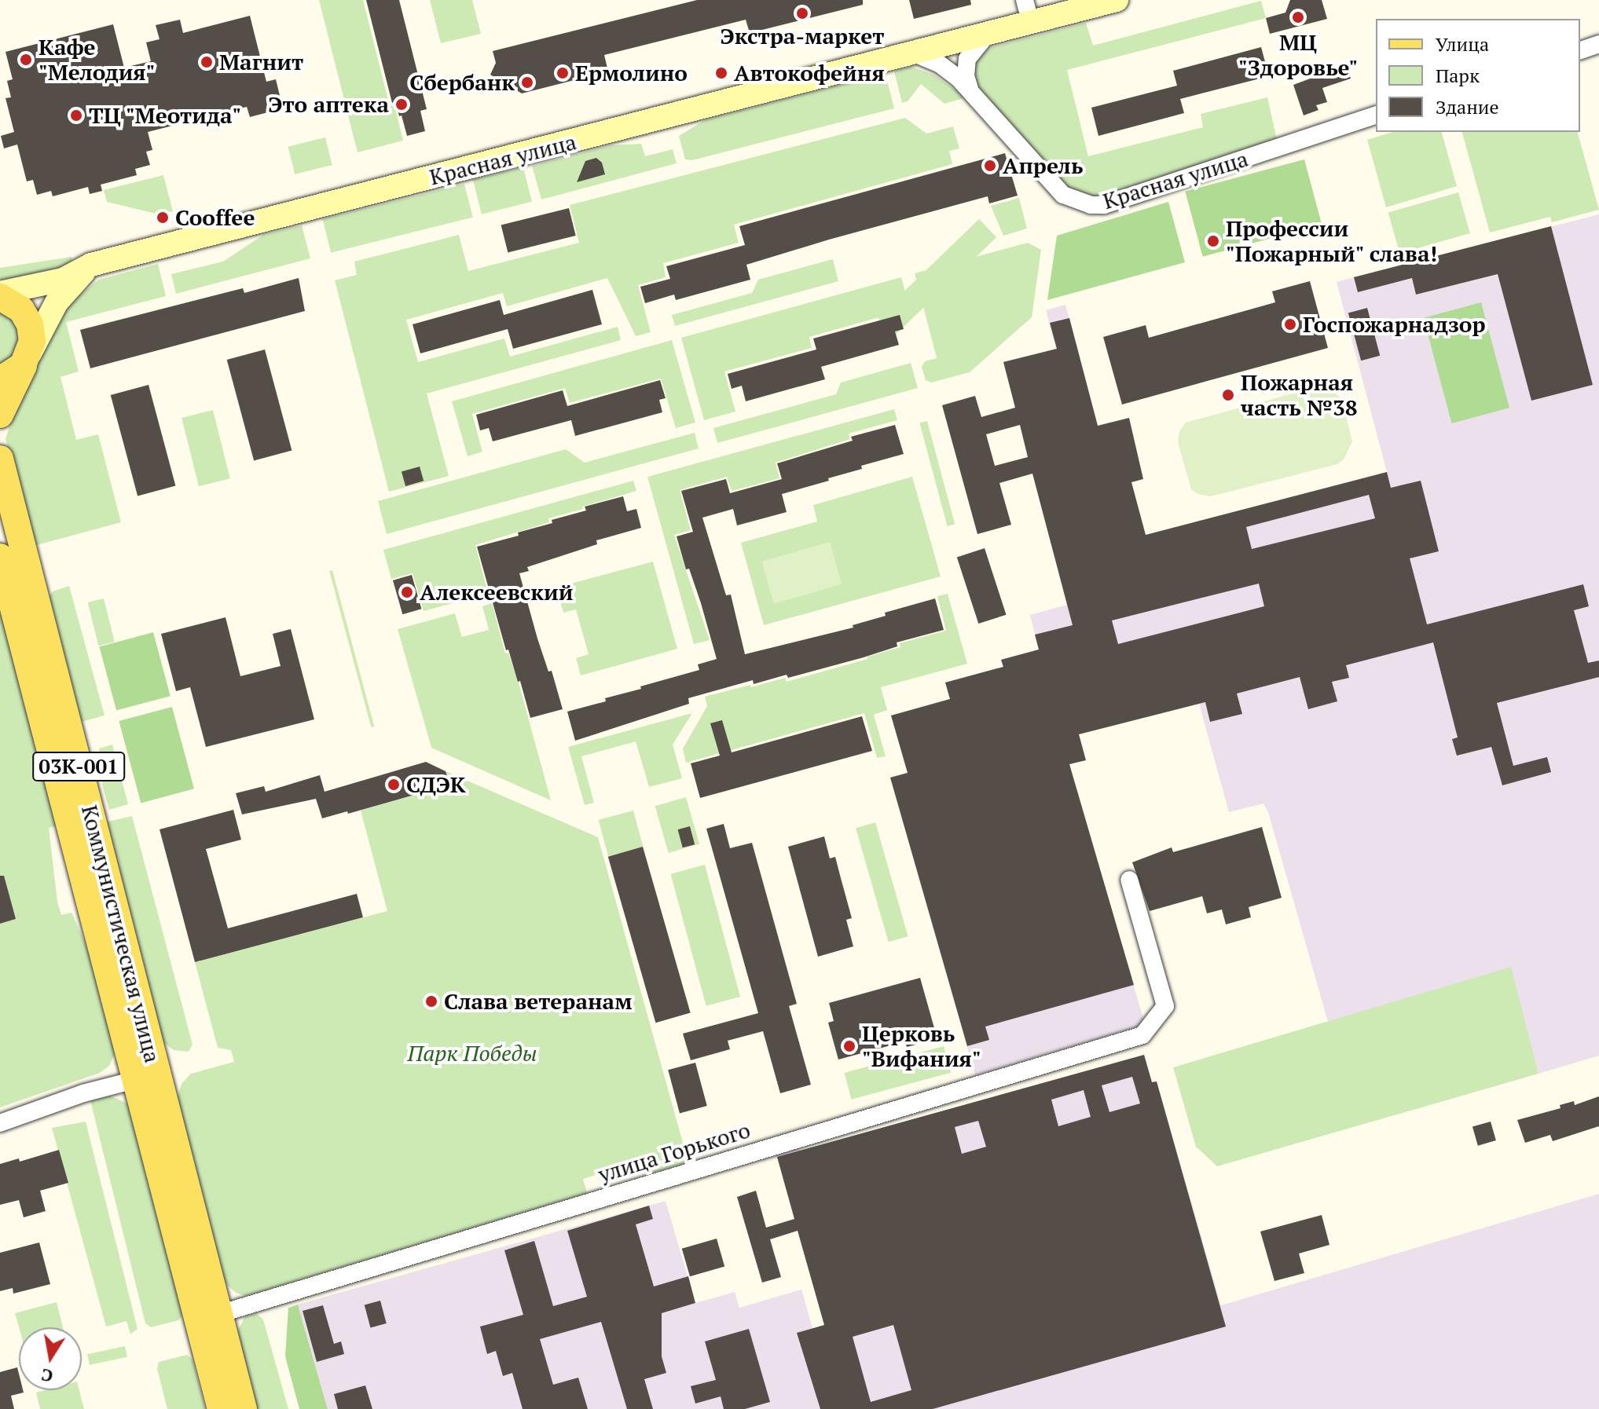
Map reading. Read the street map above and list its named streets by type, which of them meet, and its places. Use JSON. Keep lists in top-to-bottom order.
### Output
{
  "streets": {
    "main road": ["03К-001", "Коммунистическая улица"],
    "street": ["Красная улица", "улица Горького"]
  },
  "crossings": [
    ["Коммунистическая улица", "улица Горького"]
  ],
  "parks": ["Парк Победы"],
  "places": [
    "Экстра-маркет",
    "МЦ \"Здоровье\"",
    "Кафе \"Мелодия\"",
    "Магнит",
    "Ермолино",
    "Автокофейня",
    "Сбербанк",
    "Это аптека",
    "ТЦ \"Меотида\"",
    "Апрель",
    "Cooffee",
    "Профессии \"Пожарный\" слава!",
    "Госпожарнадзор",
    "Пожарная часть №38",
    "Алексеевский",
    "СДЭК",
    "Слава ветеранам",
    "Церковь \"Вифания\""
  ],
  "legend": ["Улица", "Парк", "Здание"],
  "north": "bottom"
}
